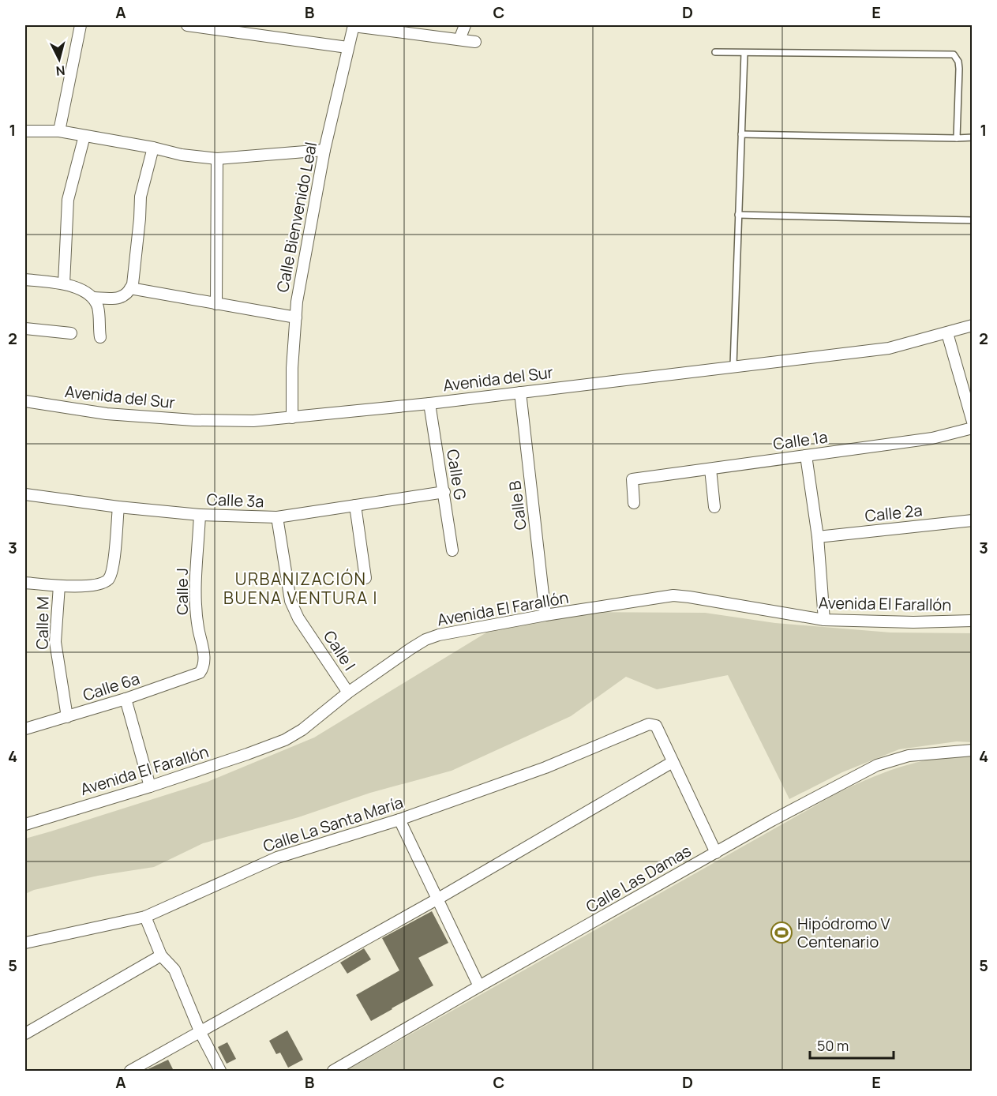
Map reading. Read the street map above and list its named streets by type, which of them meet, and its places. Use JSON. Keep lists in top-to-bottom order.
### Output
{
  "streets": {
    "street": [
      "Calle Bienvenido Leal",
      "Avenida del Sur",
      "Calle 1a",
      "Calle G",
      "Calle 3a",
      "Calle B",
      "Calle 2a",
      "Calle J",
      "Avenida El Farallón",
      "Calle M",
      "Calle I",
      "Calle 6a",
      "Calle La Santa María",
      "Calle Las Damas"
    ]
  },
  "crossings": [
    ["Calle Bienvenido Leal", "Avenida del Sur"],
    ["Avenida del Sur", "Calle G"],
    ["Avenida del Sur", "Calle B"],
    ["Calle G", "Calle 3a"],
    ["Calle 3a", "Calle J"],
    ["Calle 3a", "Calle I"],
    ["Calle B", "Avenida El Farallón"],
    ["Calle J", "Calle 6a"],
    ["Avenida El Farallón", "Calle I"],
    ["Calle M", "Calle 6a"]
  ],
  "districts": ["URBANIZACIÓN BUENA VENTURA I"],
  "places": {
    "sports": ["Hipódromo V Centenario"]
  },
  "scale_bar": "50 m",
  "north": "bottom",
  "grid": {
    "columns": [
      "A",
      "B",
      "C",
      "D",
      "E"
    ],
    "rows": [
      "1",
      "2",
      "3",
      "4",
      "5"
    ]
  }
}
